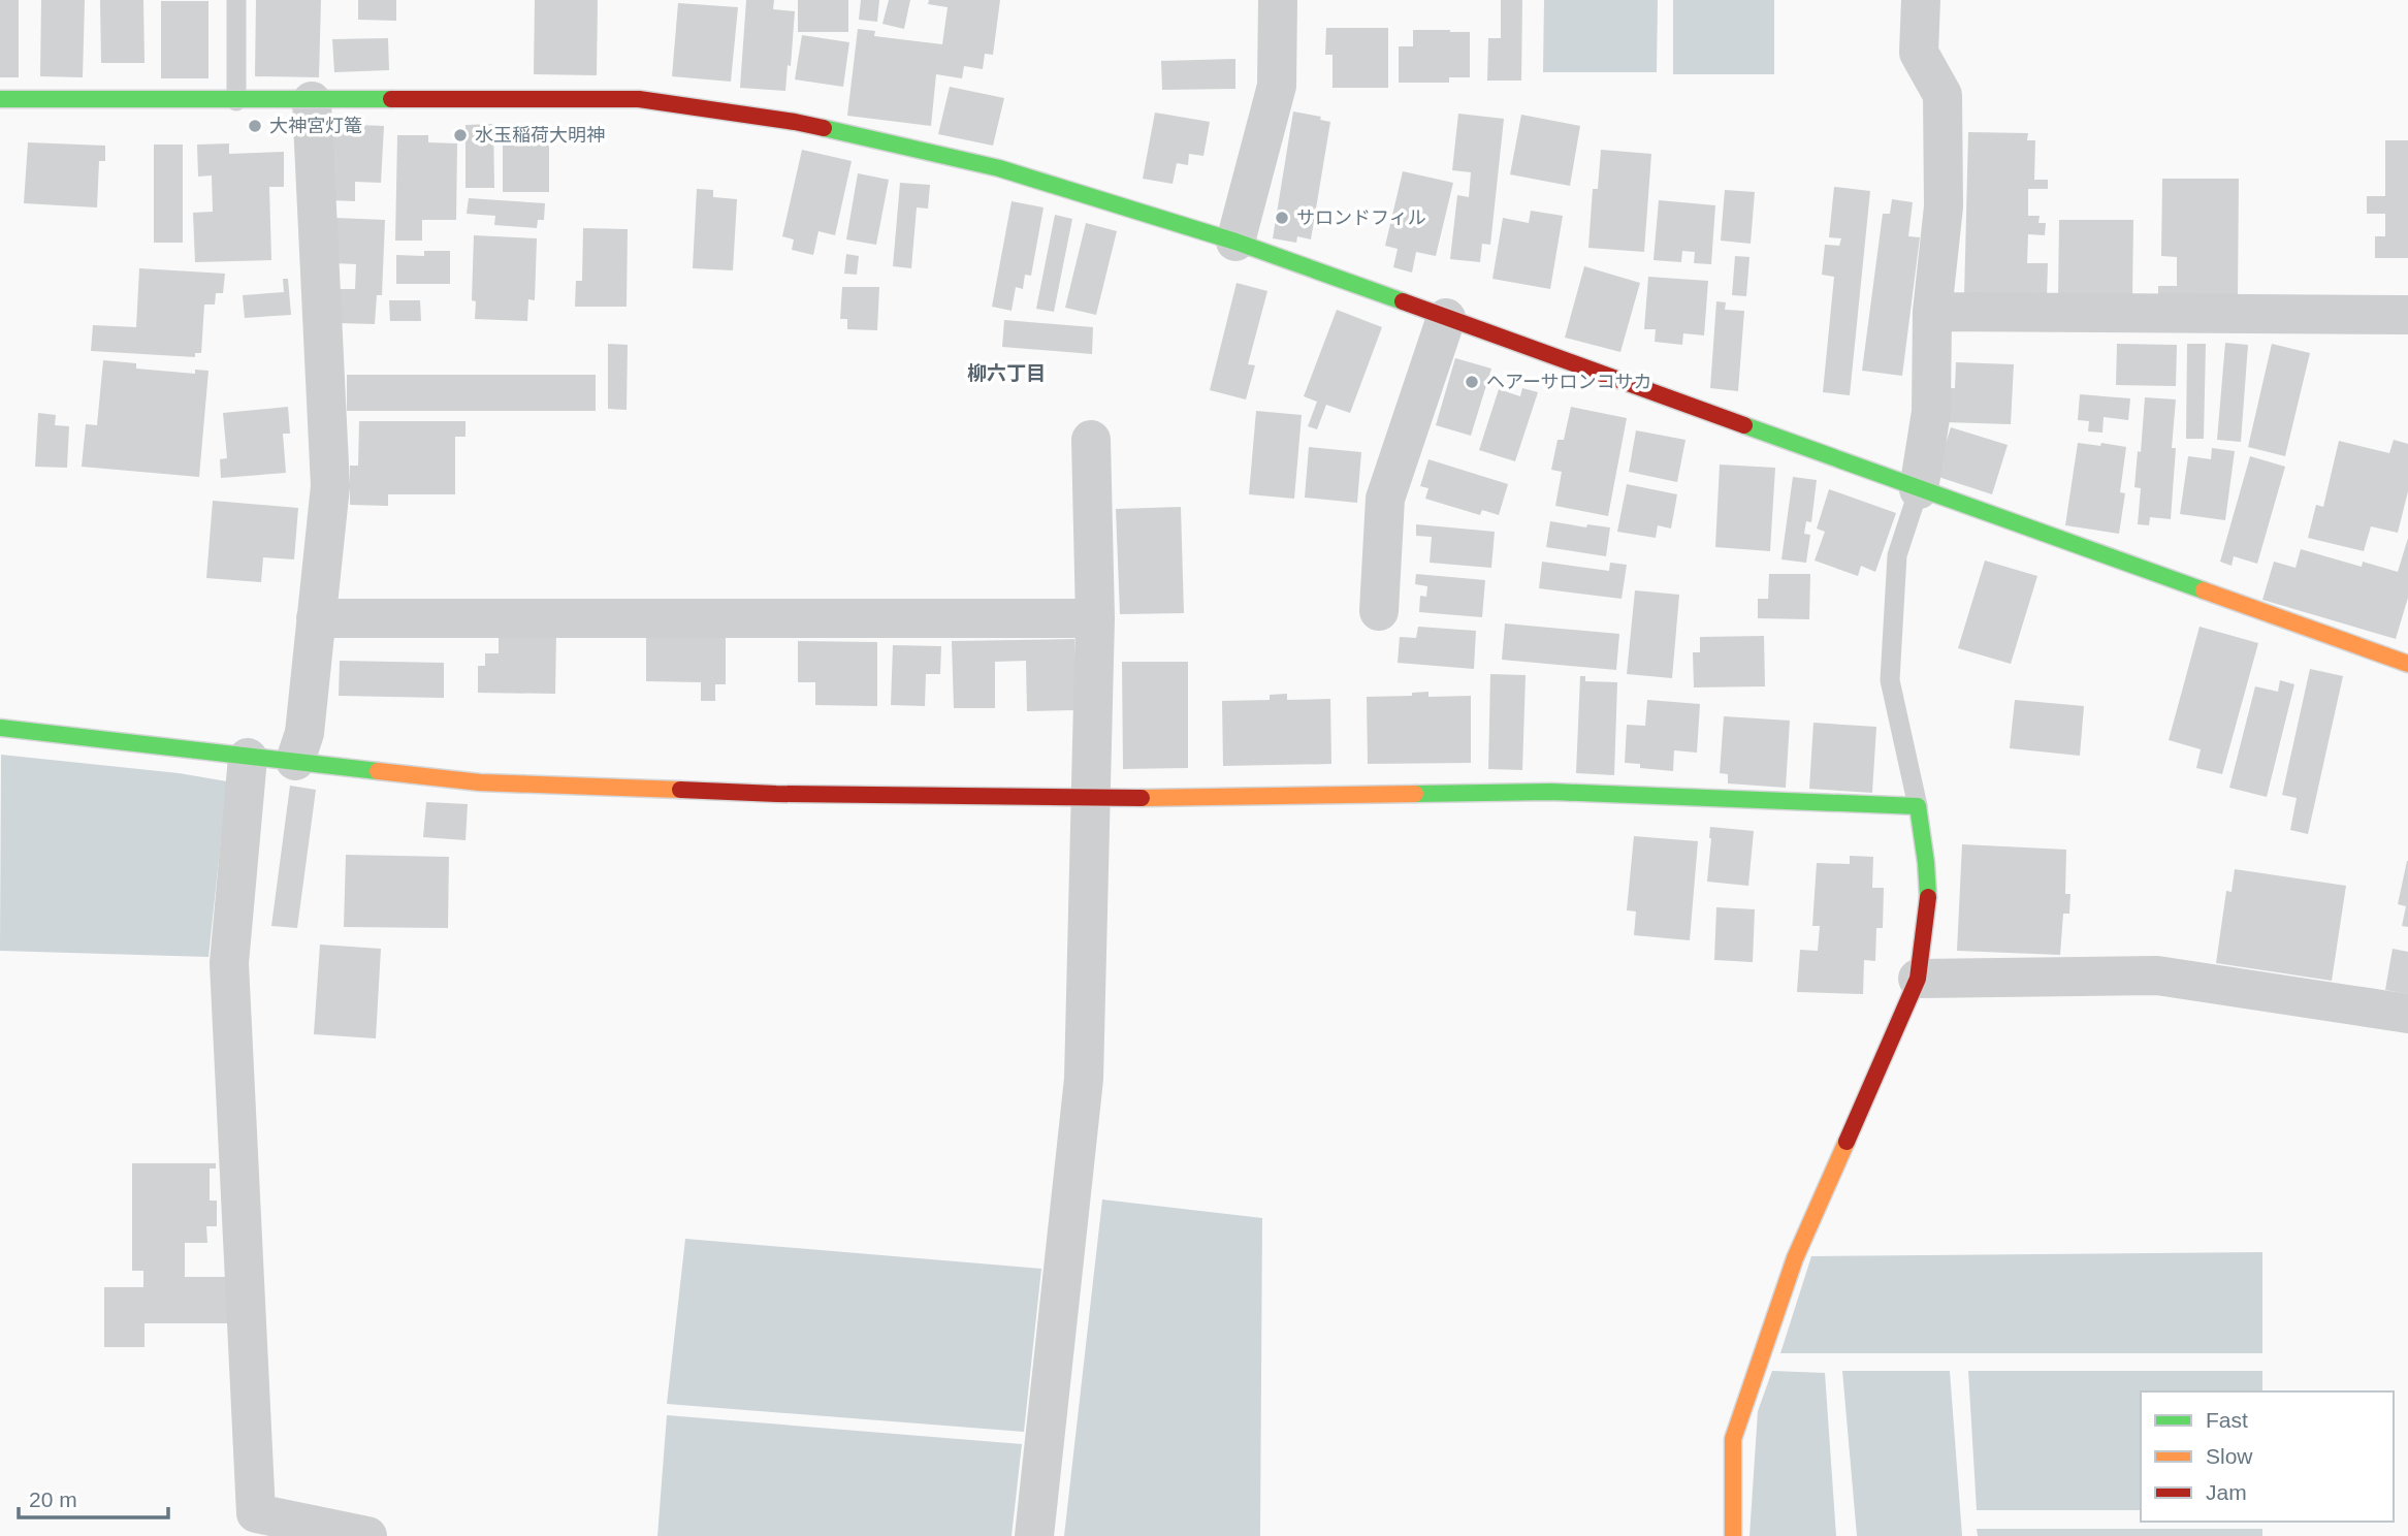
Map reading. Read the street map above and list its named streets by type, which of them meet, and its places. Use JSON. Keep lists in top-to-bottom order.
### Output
{
  "districts": ["柳六丁目"],
  "places": [
    "大神宮灯篭",
    "水玉稲荷大明神",
    "サロンドフィル",
    "ヘアーサロンコサカ"
  ],
  "legend": ["Fast", "Slow", "Jam"],
  "scale_bar": "20 m"
}
